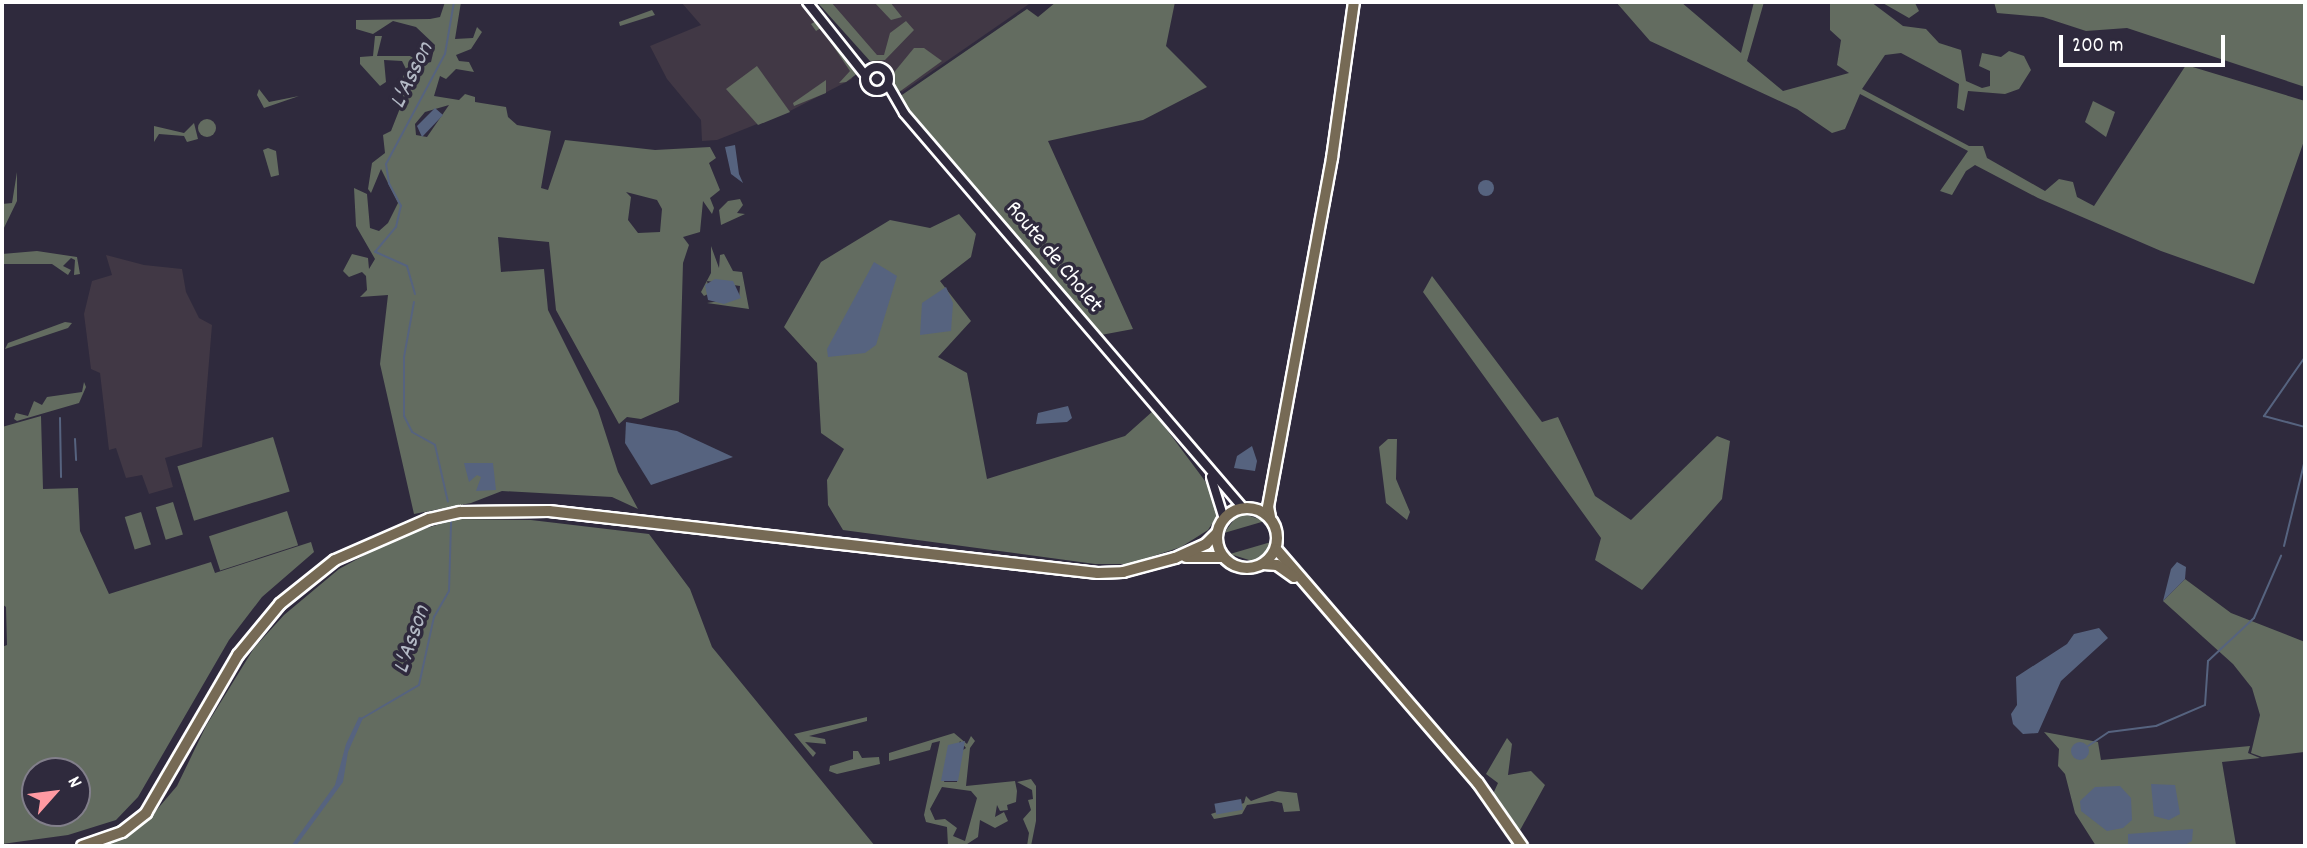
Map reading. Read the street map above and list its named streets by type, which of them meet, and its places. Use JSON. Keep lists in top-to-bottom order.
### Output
{
  "streets": {
    "main road": ["Route de Cholet"]
  },
  "water": ["L'Asson"],
  "scale_bar": "200 m",
  "north": "top right"
}
